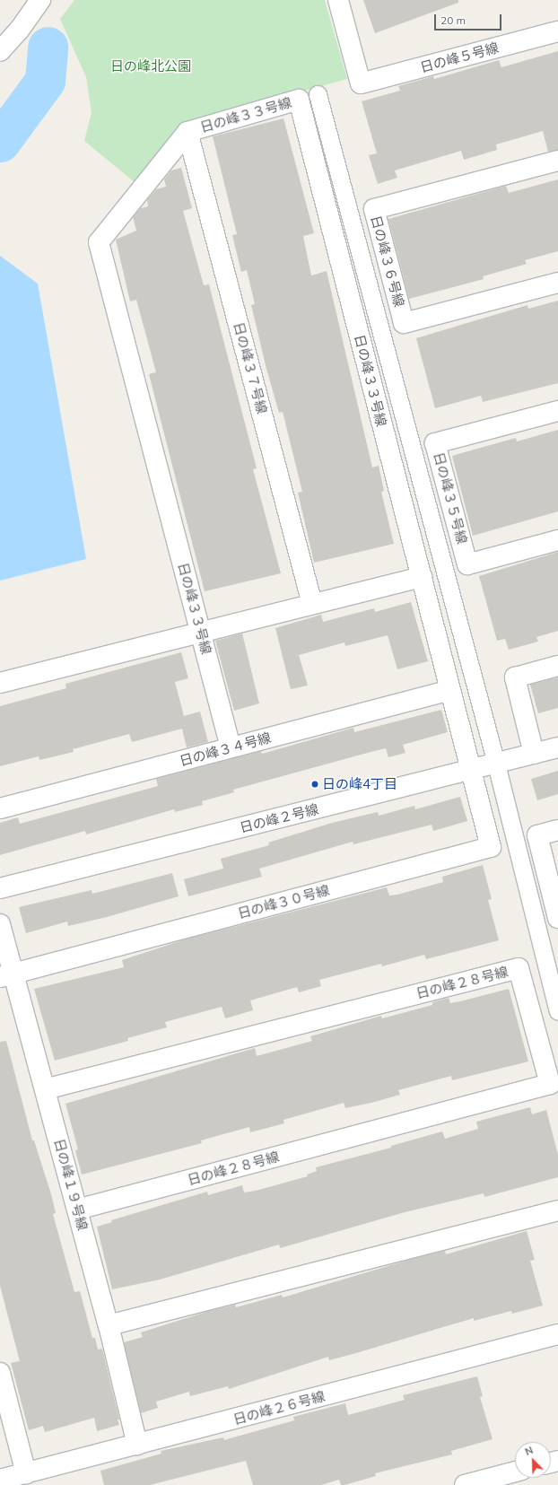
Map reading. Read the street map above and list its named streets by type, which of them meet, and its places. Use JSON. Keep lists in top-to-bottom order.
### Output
{
  "streets": {
    "street": [
      "日の峰５号線",
      "日の峰３３号線",
      "日の峰３６号線",
      "日の峰３７号線",
      "日の峰３５号線",
      "日の峰３４号線",
      "日の峰２号線",
      "日の峰３０号線",
      "日の峰２８号線",
      "日の峰１９号線",
      "日の峰２６号線"
    ]
  },
  "crossings": [
    ["日の峰３３号線", "日の峰３７号線"],
    ["日の峰３３号線", "日の峰３４号線"],
    ["日の峰３３号線", "日の峰２号線"],
    ["日の峰３３号線", "日の峰３０号線"],
    ["日の峰２号線", "日の峰３０号線"],
    ["日の峰３０号線", "日の峰１９号線"],
    ["日の峰２８号線", "日の峰１９号線"],
    ["日の峰１９号線", "日の峰２６号線"]
  ],
  "parks": ["日の峰北公園"],
  "places": ["日の峰4丁目"],
  "scale_bar": "20 m",
  "north": "top left"
}
